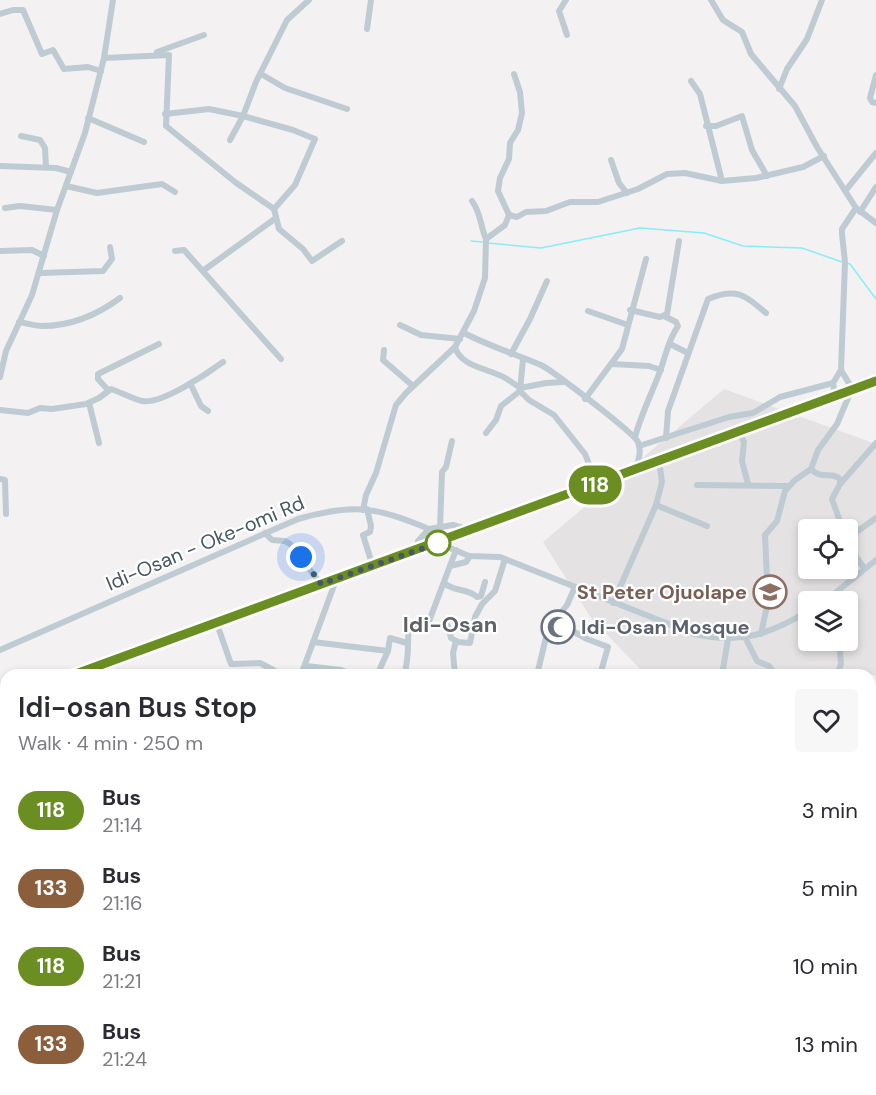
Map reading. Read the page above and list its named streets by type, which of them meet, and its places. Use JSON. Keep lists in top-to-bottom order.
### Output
{
  "streets": {
    "street": ["Idi-Osan - Oke-omi Rd"]
  },
  "districts": ["Idi-Osan"],
  "places": {
    "school or university": ["St Peter Ojuolape"],
    "mosque": ["Idi-Osan Mosque"]
  },
  "lines": ["bus line 118"],
  "page": {
    "on_map": "118",
    "heading": ["Idi-osan Bus Stop", "Walk · 4 min · 250 m"],
    "list": [
      {
        "mark": "118",
        "name": "Bus",
        "note": "21:14",
        "value": "3 min"
      },
      {
        "mark": "133",
        "name": "Bus",
        "note": "21:16",
        "value": "5 min"
      },
      {
        "mark": "118",
        "name": "Bus",
        "note": "21:21",
        "value": "10 min"
      },
      {
        "mark": "133",
        "name": "Bus",
        "note": "21:24",
        "value": "13 min"
      }
    ]
  }
}
